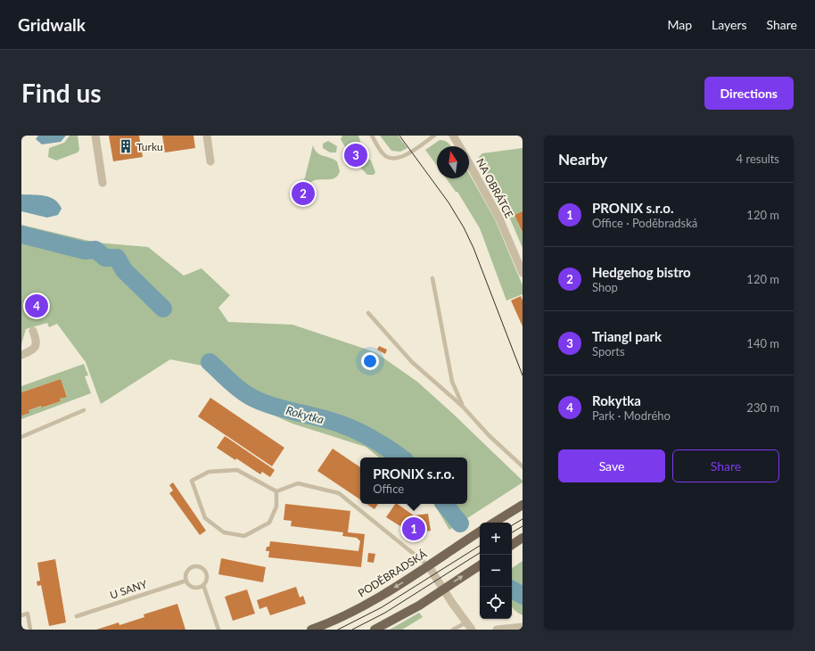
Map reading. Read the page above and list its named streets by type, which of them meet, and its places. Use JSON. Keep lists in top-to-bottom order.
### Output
{
  "streets": {
    "main road": ["PODĚBRADSKÁ"],
    "street": ["NA OBRÁTCE"],
    "lane": ["U SANY"]
  },
  "water": ["Rokytka"],
  "places": {
    "building": ["Turku"]
  },
  "north": "top",
  "page": {
    "header": "Gridwalk",
    "nav": ["Map", "Layers", "Share"],
    "buttons": [
      "Directions",
      ["Save", "Share"]
    ],
    "title": "Find us",
    "heading": ["Nearby", "4 results"],
    "pins": [
      "3",
      "2",
      "4",
      "1"
    ],
    "list": [
      {
        "mark": "1",
        "name": "PRONIX s.r.o.",
        "note": "Office · Poděbradská",
        "value": "120 m"
      },
      {
        "mark": "2",
        "name": "Hedgehog bistro",
        "note": "Shop",
        "value": "120 m"
      },
      {
        "mark": "3",
        "name": "Triangl park",
        "note": "Sports",
        "value": "140 m"
      },
      {
        "mark": "4",
        "name": "Rokytka",
        "note": "Park · Modrého",
        "value": "230 m"
      }
    ],
    "popup": ["PRONIX s.r.o.", "Office"],
    "map_buttons": ["+", "−"]
  }
}
